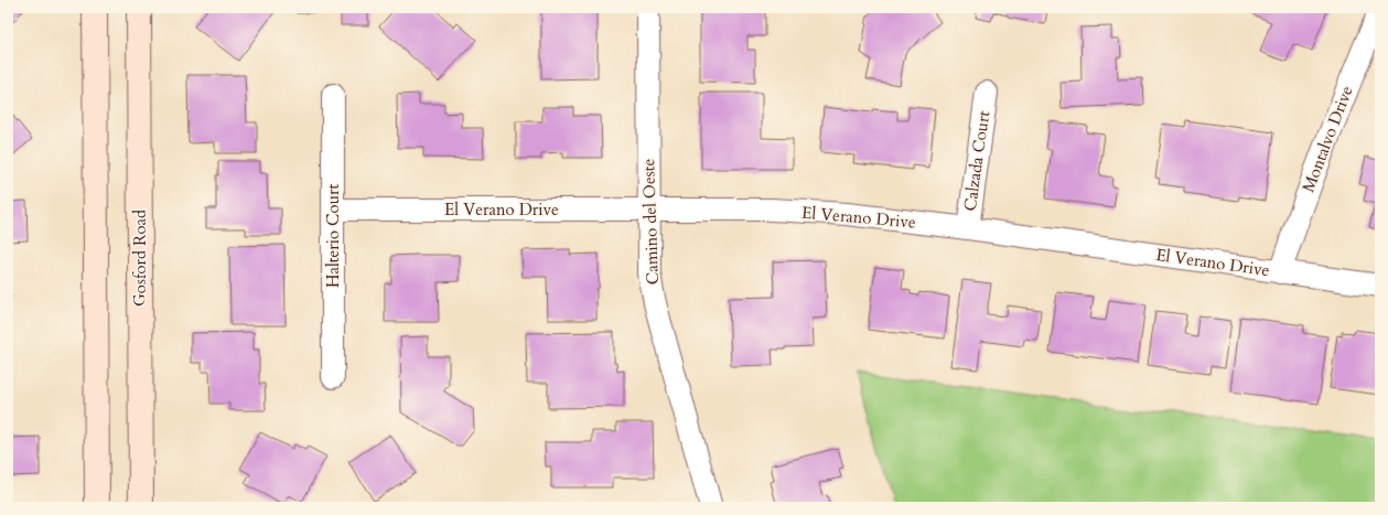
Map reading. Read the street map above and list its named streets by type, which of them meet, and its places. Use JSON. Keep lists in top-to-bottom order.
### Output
{
  "streets": {
    "main road": ["Gosford Road"],
    "street": [
      "Montalvo Drive",
      "Calzada Court",
      "El Verano Drive",
      "Camino del Oeste",
      "Halterio Court"
    ]
  },
  "crossings": [
    ["Montalvo Drive", "El Verano Drive"],
    ["Calzada Court", "El Verano Drive"],
    ["El Verano Drive", "Camino del Oeste"],
    ["El Verano Drive", "Halterio Court"]
  ]
}
